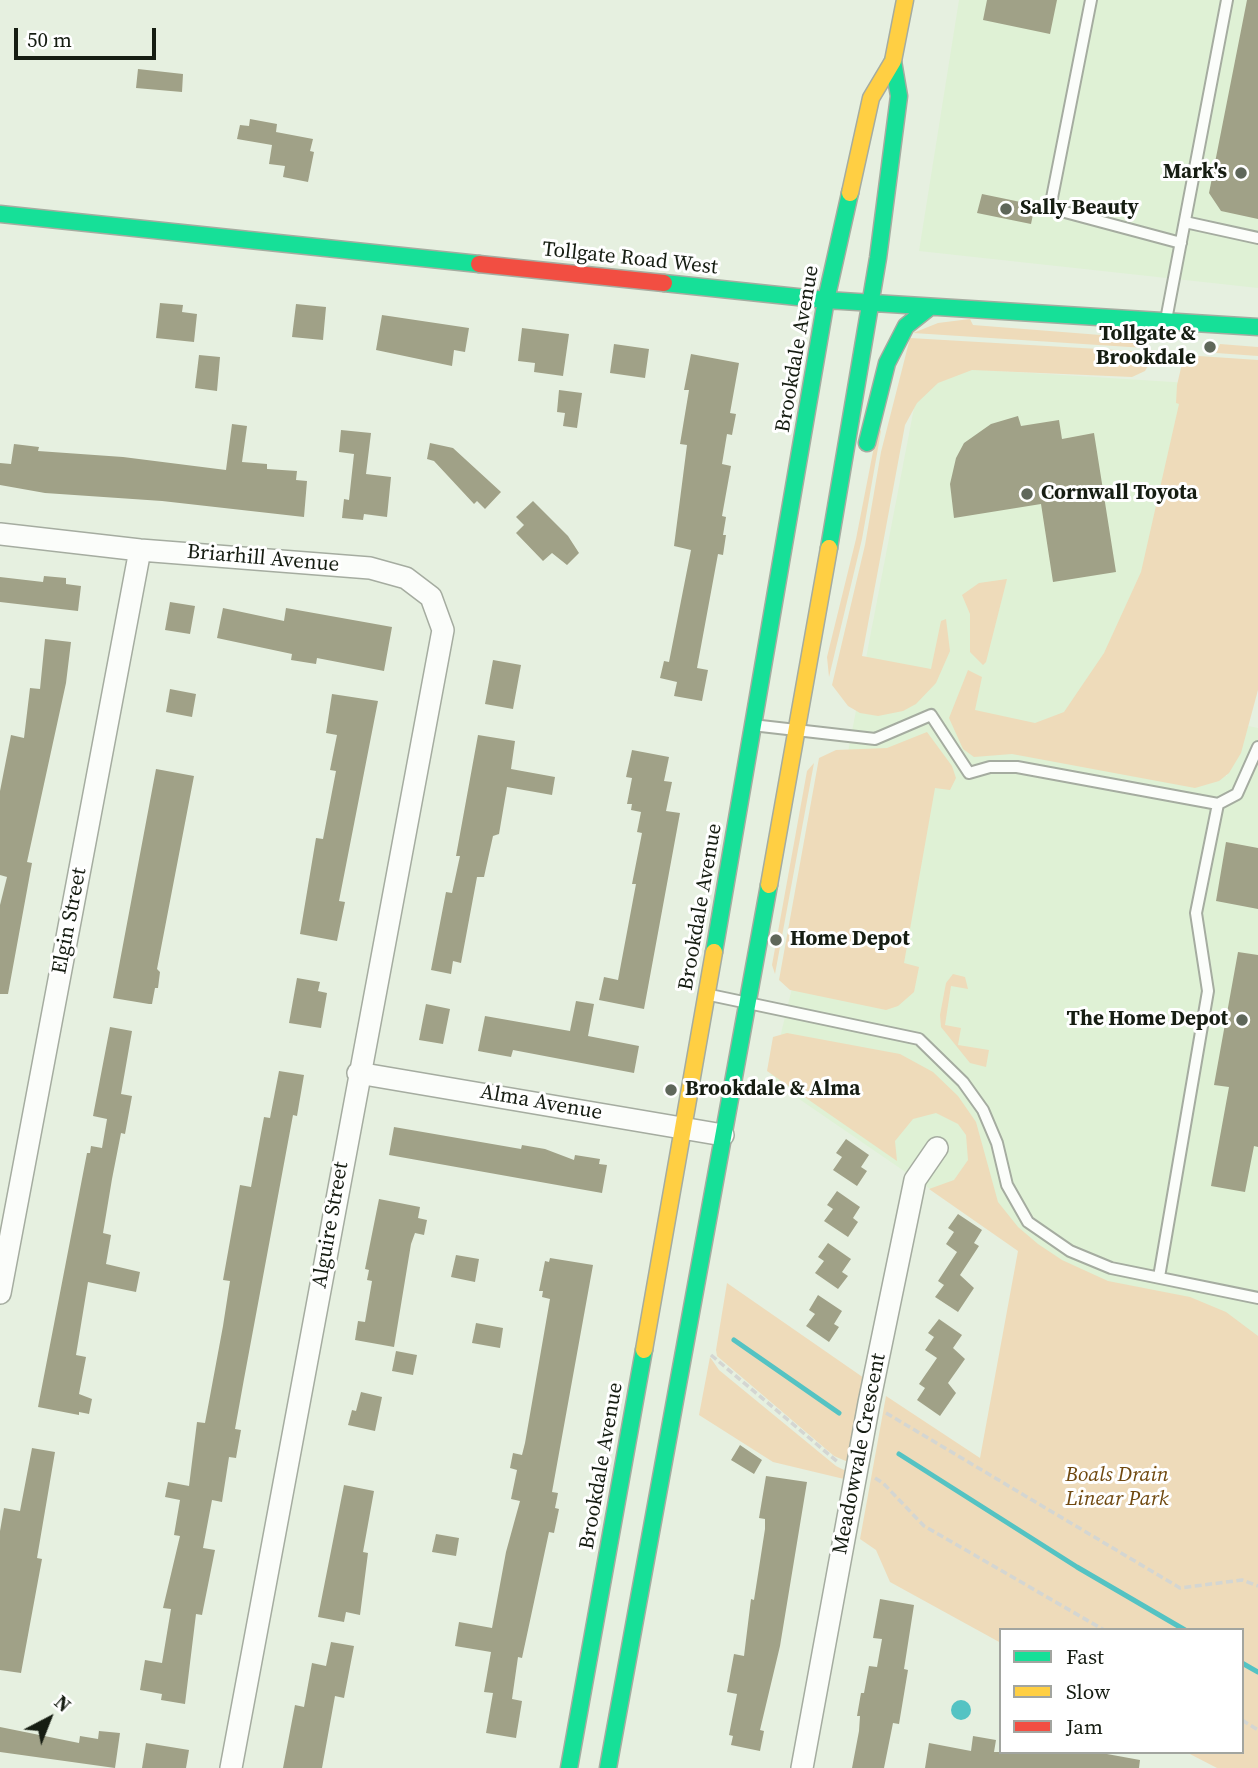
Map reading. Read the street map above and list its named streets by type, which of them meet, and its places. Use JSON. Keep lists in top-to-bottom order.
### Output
{
  "streets": {
    "main road": ["Tollgate Road West", "Brookdale Avenue"],
    "street": [
      "Briarhill Avenue",
      "Elgin Street",
      "Alma Avenue",
      "Alguire Street",
      "Meadowvale Crescent"
    ]
  },
  "crossings": [
    ["Tollgate Road West", "Brookdale Avenue"],
    ["Brookdale Avenue", "Alma Avenue"],
    ["Briarhill Avenue", "Elgin Street"],
    ["Briarhill Avenue", "Alguire Street"],
    ["Alma Avenue", "Alguire Street"]
  ],
  "parks": ["Boals Drain Linear Park"],
  "places": [
    "Mark's",
    "Sally Beauty",
    "Tollgate & Brookdale",
    "Cornwall Toyota",
    "Home Depot",
    "The Home Depot",
    "Brookdale & Alma"
  ],
  "legend": ["Fast", "Slow", "Jam"],
  "scale_bar": "50 m",
  "north": "top right"
}
